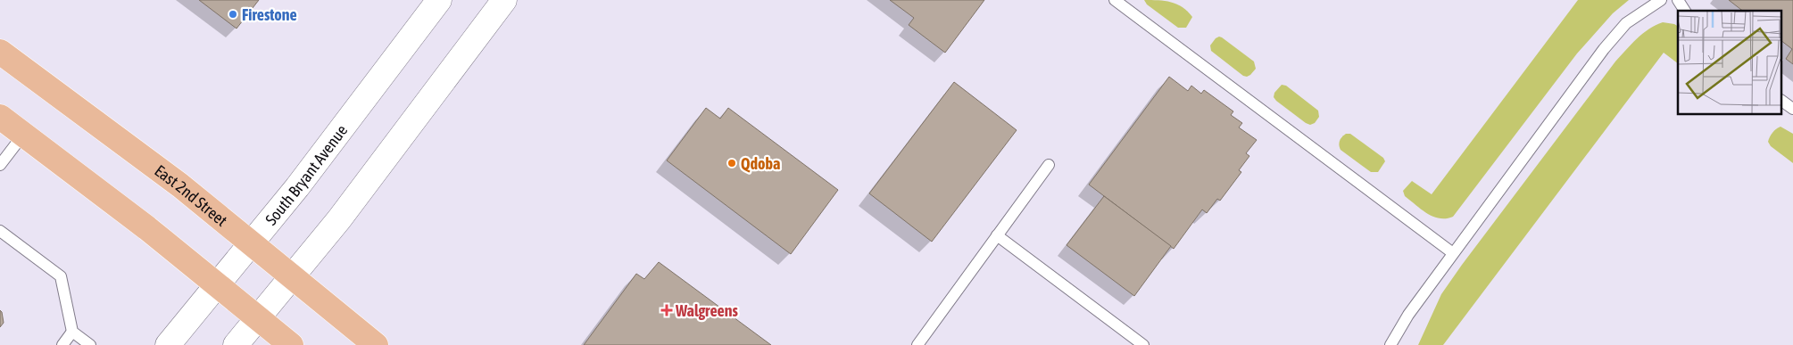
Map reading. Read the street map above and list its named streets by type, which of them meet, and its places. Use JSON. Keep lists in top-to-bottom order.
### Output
{
  "streets": {
    "main road": ["South Bryant Avenue", "East 2nd Street"]
  },
  "crossings": [
    ["South Bryant Avenue", "East 2nd Street"]
  ],
  "places": {
    "other": ["Firestone", "Qdoba"],
    "health": ["Walgreens"]
  }
}
